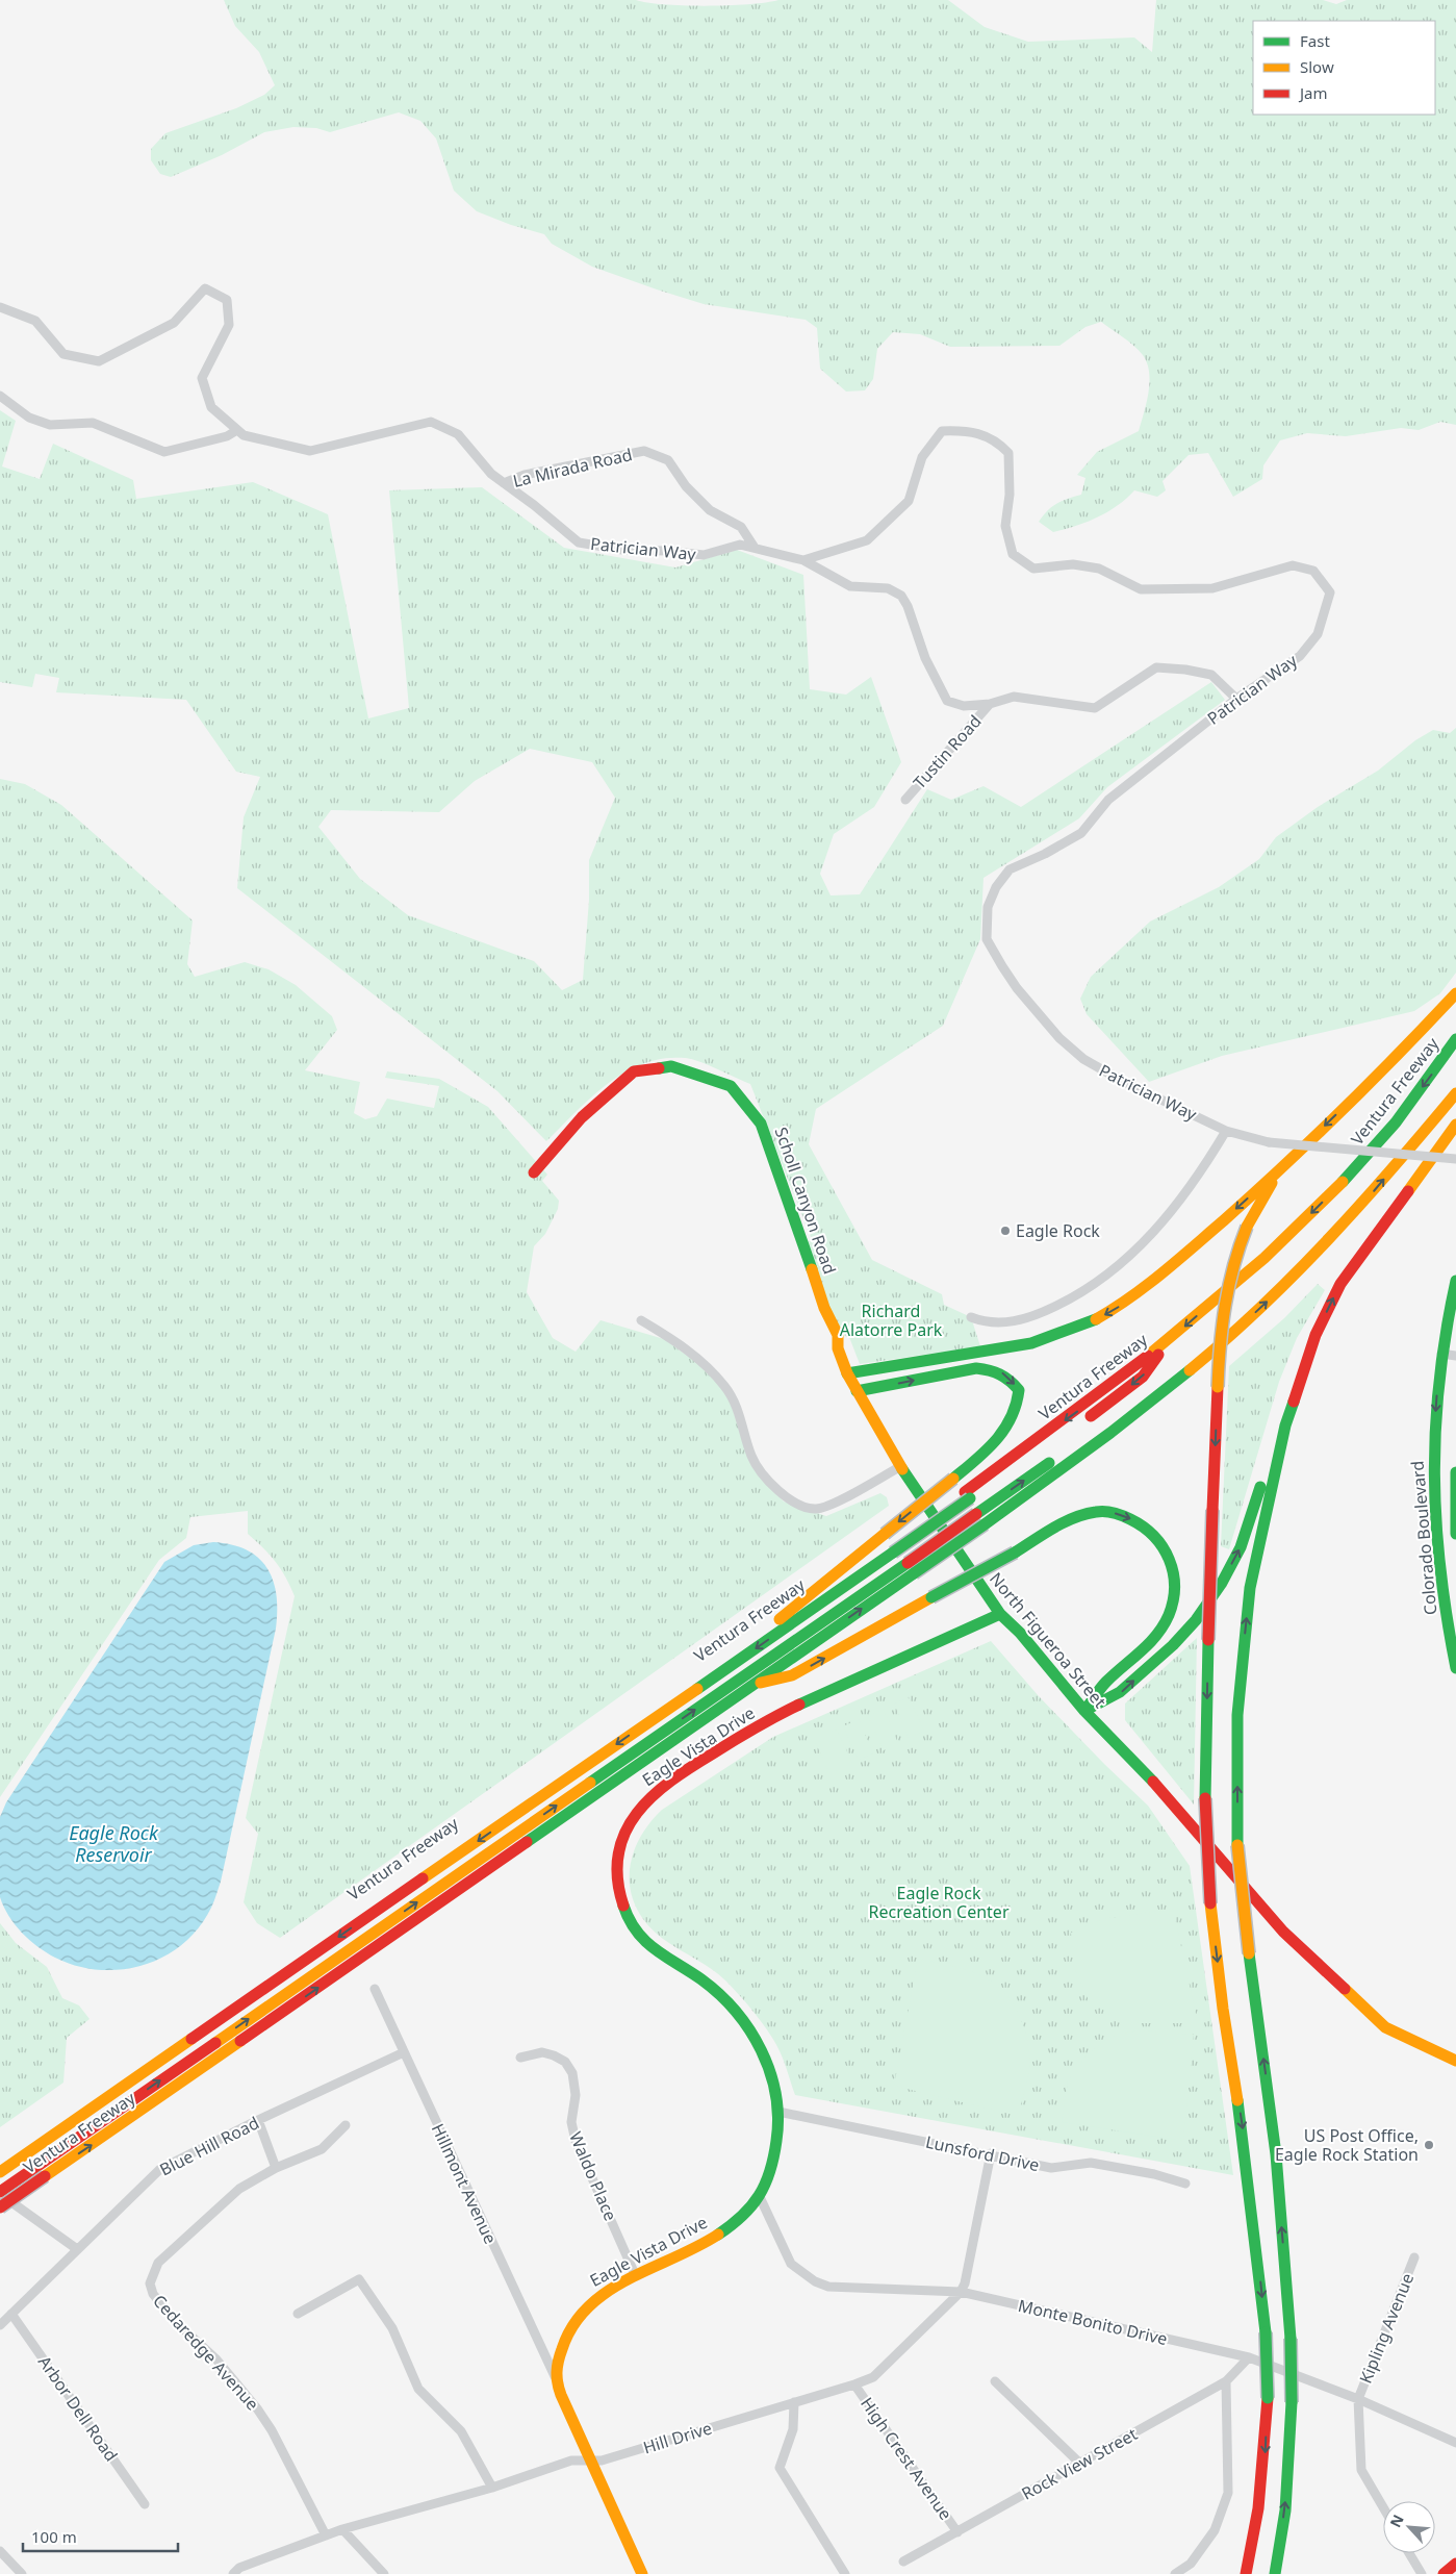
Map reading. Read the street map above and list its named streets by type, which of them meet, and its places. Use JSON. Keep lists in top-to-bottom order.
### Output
{
  "streets": {
    "main road": [
      "Ventura Freeway",
      "Scholl Canyon Road",
      "Colorado Boulevard",
      "North Figueroa Street",
      "Eagle Vista Drive"
    ],
    "street": [
      "La Mirada Road",
      "Patrician Way",
      "Tustin Road",
      "Blue Hill Road",
      "Lunsford Drive",
      "Waldo Place",
      "Hillmont Avenue",
      "Monte Bonito Drive",
      "Kipling Avenue",
      "Cedaredge Avenue",
      "Arbor Dell Road",
      "Hill Drive",
      "High Crest Avenue",
      "Rock View Street"
    ]
  },
  "crossings": [
    ["La Mirada Road", "Patrician Way"],
    ["Scholl Canyon Road", "North Figueroa Street"],
    ["North Figueroa Street", "Eagle Vista Drive"],
    ["Eagle Vista Drive", "Lunsford Drive"],
    ["Eagle Vista Drive", "Waldo Place"],
    ["Eagle Vista Drive", "Hillmont Avenue"],
    ["Eagle Vista Drive", "Monte Bonito Drive"],
    ["Blue Hill Road", "Hillmont Avenue"],
    ["Blue Hill Road", "Arbor Dell Road"],
    ["Monte Bonito Drive", "Kipling Avenue"],
    ["Monte Bonito Drive", "Hill Drive"],
    ["Monte Bonito Drive", "Rock View Street"],
    ["Cedaredge Avenue", "Hill Drive"],
    ["Hill Drive", "High Crest Avenue"],
    ["High Crest Avenue", "Rock View Street"]
  ],
  "one_way": ["Colorado Boulevard"],
  "water": ["Eagle Rock Reservoir"],
  "parks": ["Richard Alatorre Park", "Eagle Rock Recreation Center"],
  "places": ["Eagle Rock", "US Post Office, Eagle Rock Station"],
  "legend": ["Fast", "Slow", "Jam"],
  "scale_bar": "100 m",
  "north": "top left"
}
